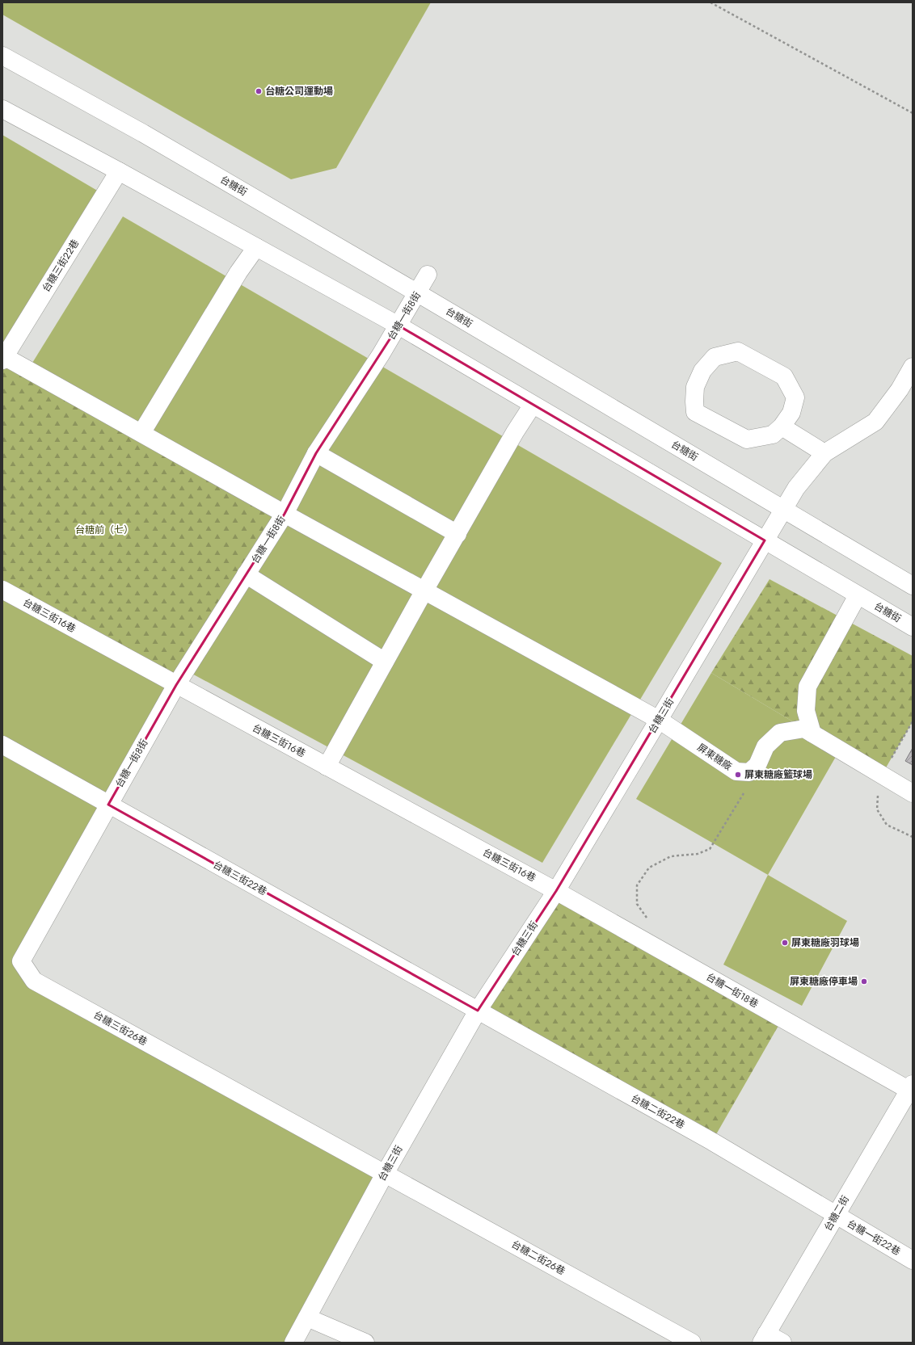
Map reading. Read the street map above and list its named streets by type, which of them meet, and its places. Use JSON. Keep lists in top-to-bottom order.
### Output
{
  "streets": {
    "street": [
      "台糖街",
      "台糖三街22巷",
      "台糖一街8街",
      "台糖三街16巷",
      "台糖三街",
      "屏東糖廠",
      "台糖一街18巷",
      "台糖三街26巷",
      "台糖二街22巷",
      "台糖二街",
      "台糖一街22巷",
      "台糖二街26巷"
    ]
  },
  "crossings": [
    ["台糖街", "台糖三街22巷"],
    ["台糖街", "台糖一街8街"],
    ["台糖街", "台糖三街"],
    ["台糖三街22巷", "台糖一街8街"],
    ["台糖三街22巷", "台糖三街"],
    ["台糖三街22巷", "屏東糖廠"],
    ["台糖三街22巷", "台糖三街26巷"],
    ["台糖三街22巷", "台糖二街22巷"],
    ["台糖一街8街", "台糖三街16巷"],
    ["台糖一街8街", "屏東糖廠"],
    ["台糖一街8街", "台糖三街26巷"],
    ["台糖三街16巷", "台糖三街"],
    ["台糖三街16巷", "台糖一街18巷"],
    ["台糖三街", "屏東糖廠"],
    ["台糖三街", "台糖一街18巷"],
    ["台糖三街", "台糖三街26巷"],
    ["台糖三街", "台糖二街22巷"],
    ["台糖三街", "台糖二街26巷"],
    ["台糖一街18巷", "台糖二街"],
    ["台糖三街26巷", "台糖二街26巷"],
    ["台糖二街22巷", "台糖二街"],
    ["台糖二街22巷", "台糖一街22巷"],
    ["台糖二街", "台糖一街22巷"]
  ],
  "parks": ["台糖前（七）"],
  "places": [
    "台糖公司運動場",
    "屏東糖廠籃球場",
    "屏東糖廠羽球場",
    "屏東糖廠停車場"
  ]
}
